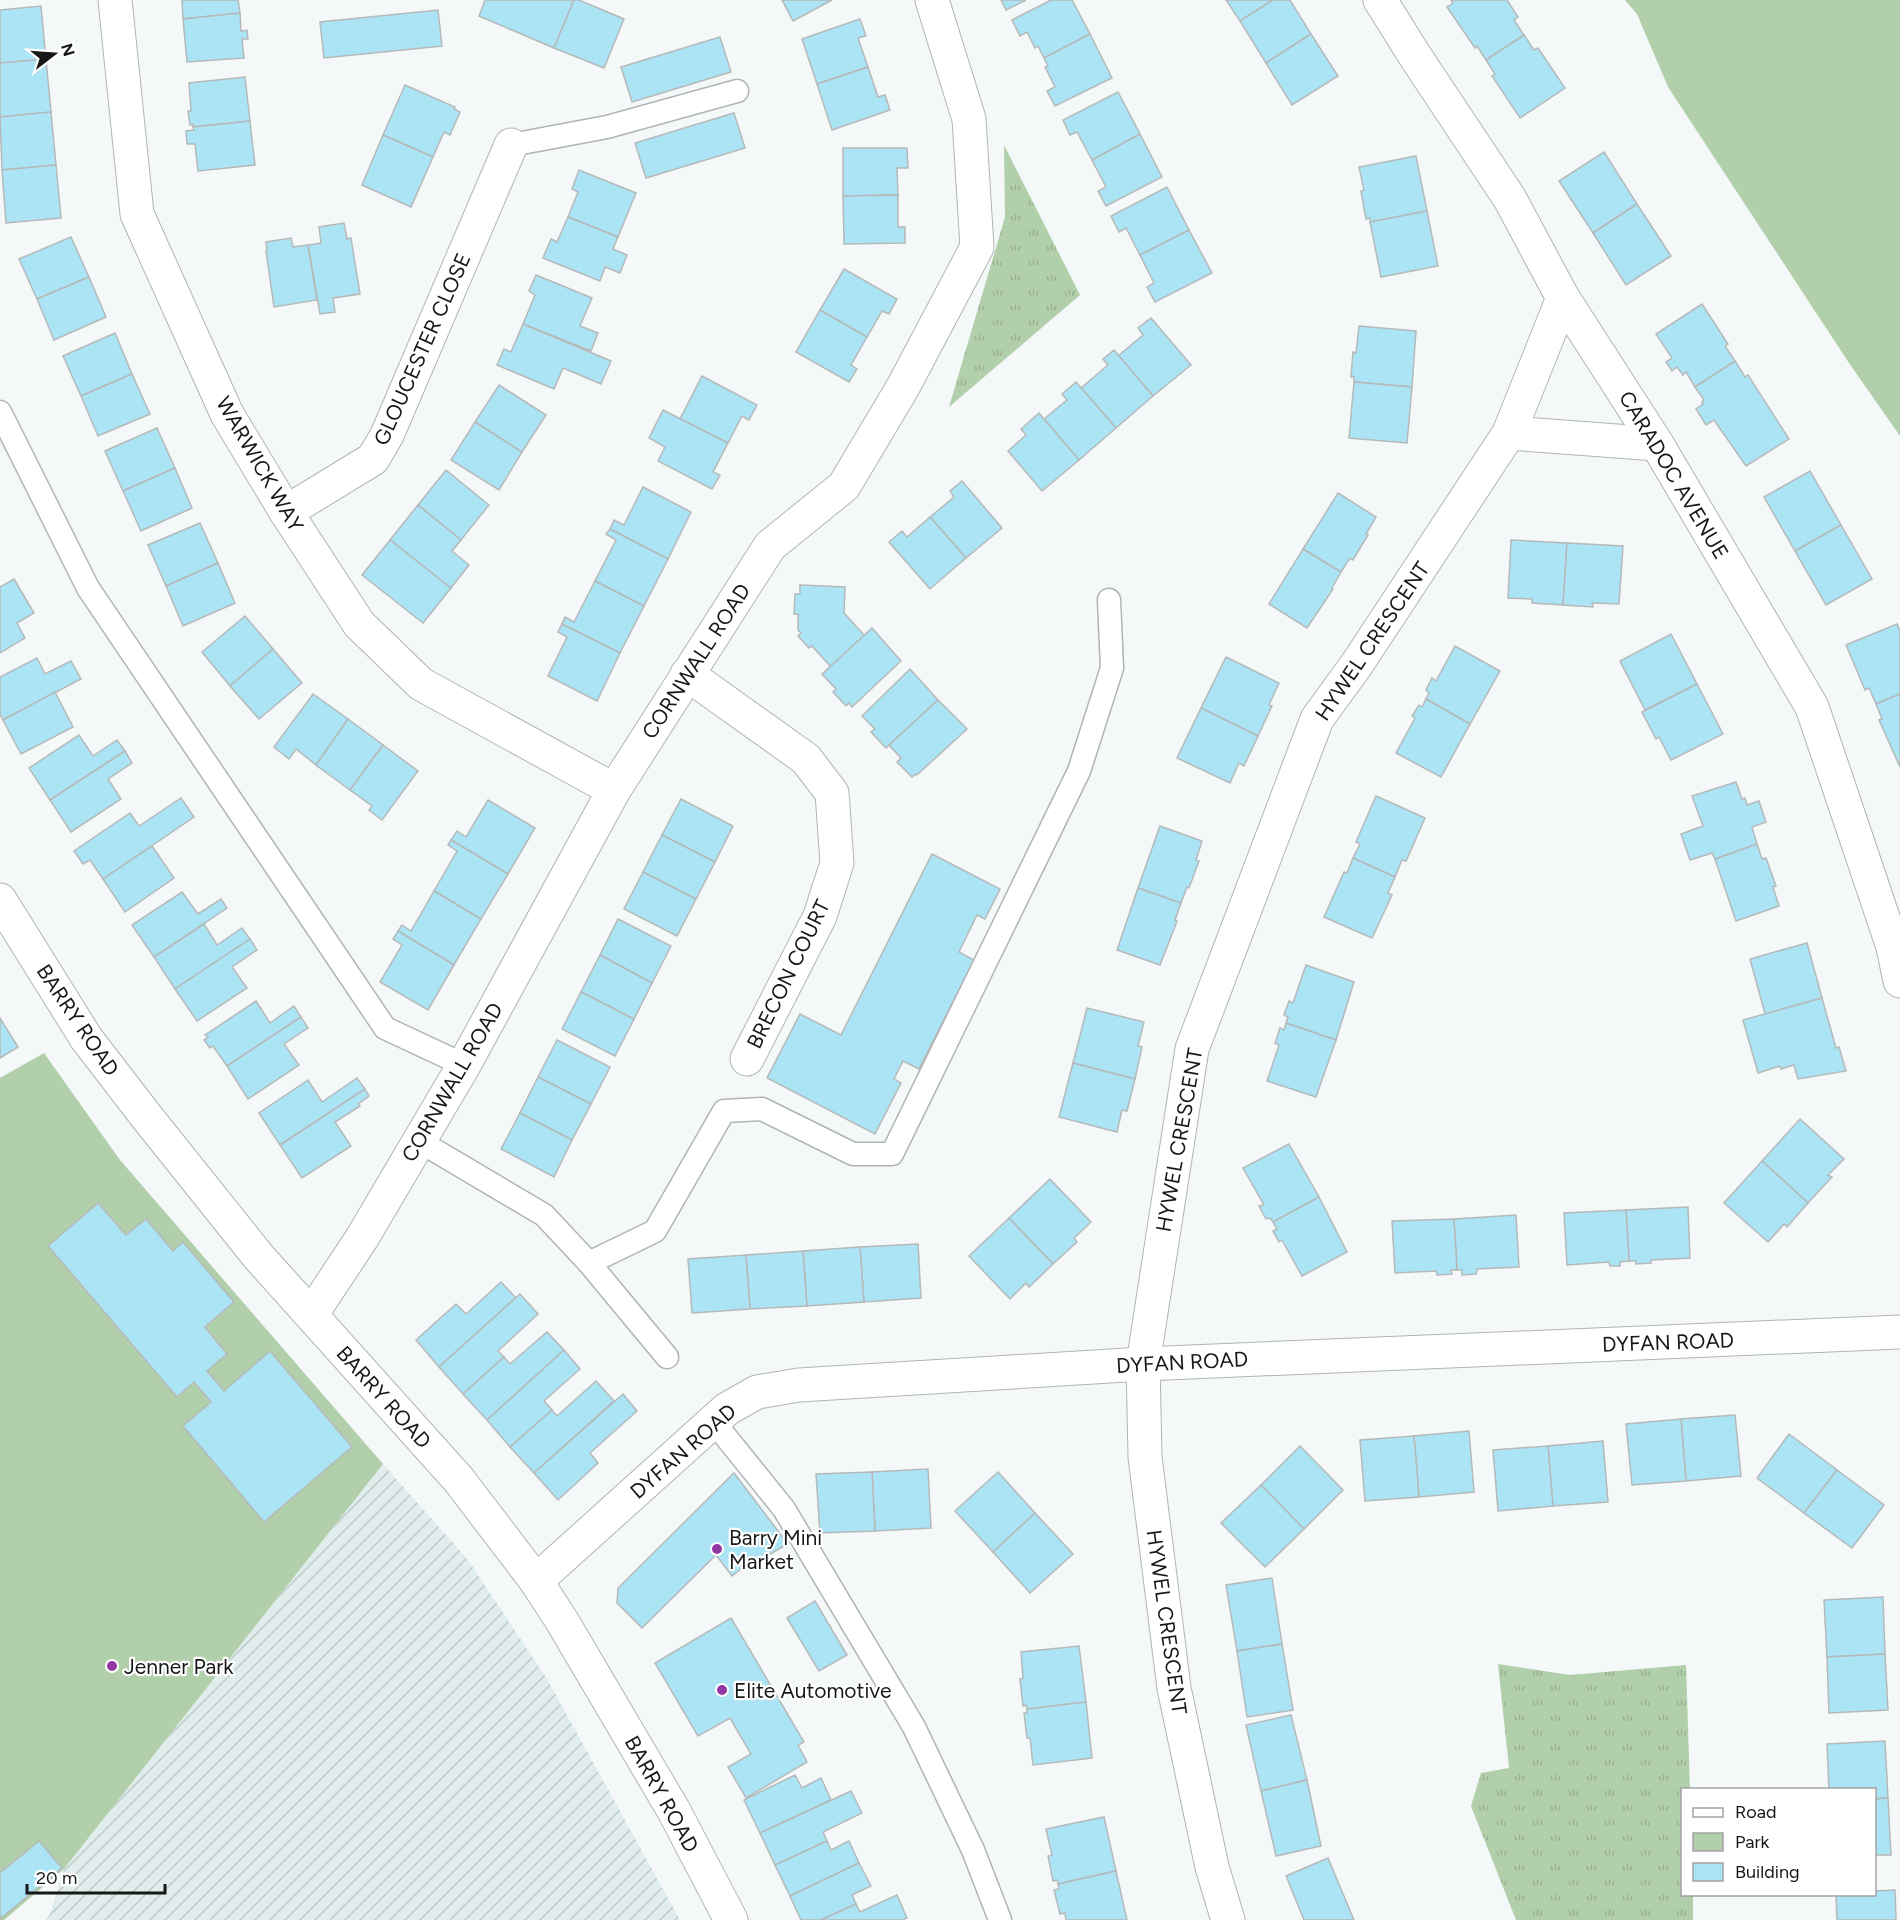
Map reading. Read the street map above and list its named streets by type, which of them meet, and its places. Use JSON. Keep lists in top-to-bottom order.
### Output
{
  "streets": {
    "street": [
      "GLOUCESTER CLOSE",
      "WARWICK WAY",
      "CARADOC AVENUE",
      "HYWEL CRESCENT",
      "CORNWALL ROAD",
      "BRECON COURT",
      "BARRY ROAD",
      "DYFAN ROAD"
    ]
  },
  "crossings": [
    ["GLOUCESTER CLOSE", "WARWICK WAY"],
    ["WARWICK WAY", "CORNWALL ROAD"],
    ["CARADOC AVENUE", "HYWEL CRESCENT"],
    ["HYWEL CRESCENT", "DYFAN ROAD"],
    ["CORNWALL ROAD", "BRECON COURT"],
    ["CORNWALL ROAD", "BARRY ROAD"],
    ["BARRY ROAD", "DYFAN ROAD"]
  ],
  "places": ["Barry Mini Market", "Jenner Park", "Elite Automotive"],
  "legend": ["Road", "Park", "Building"],
  "scale_bar": "20 m",
  "north": "right"
}
